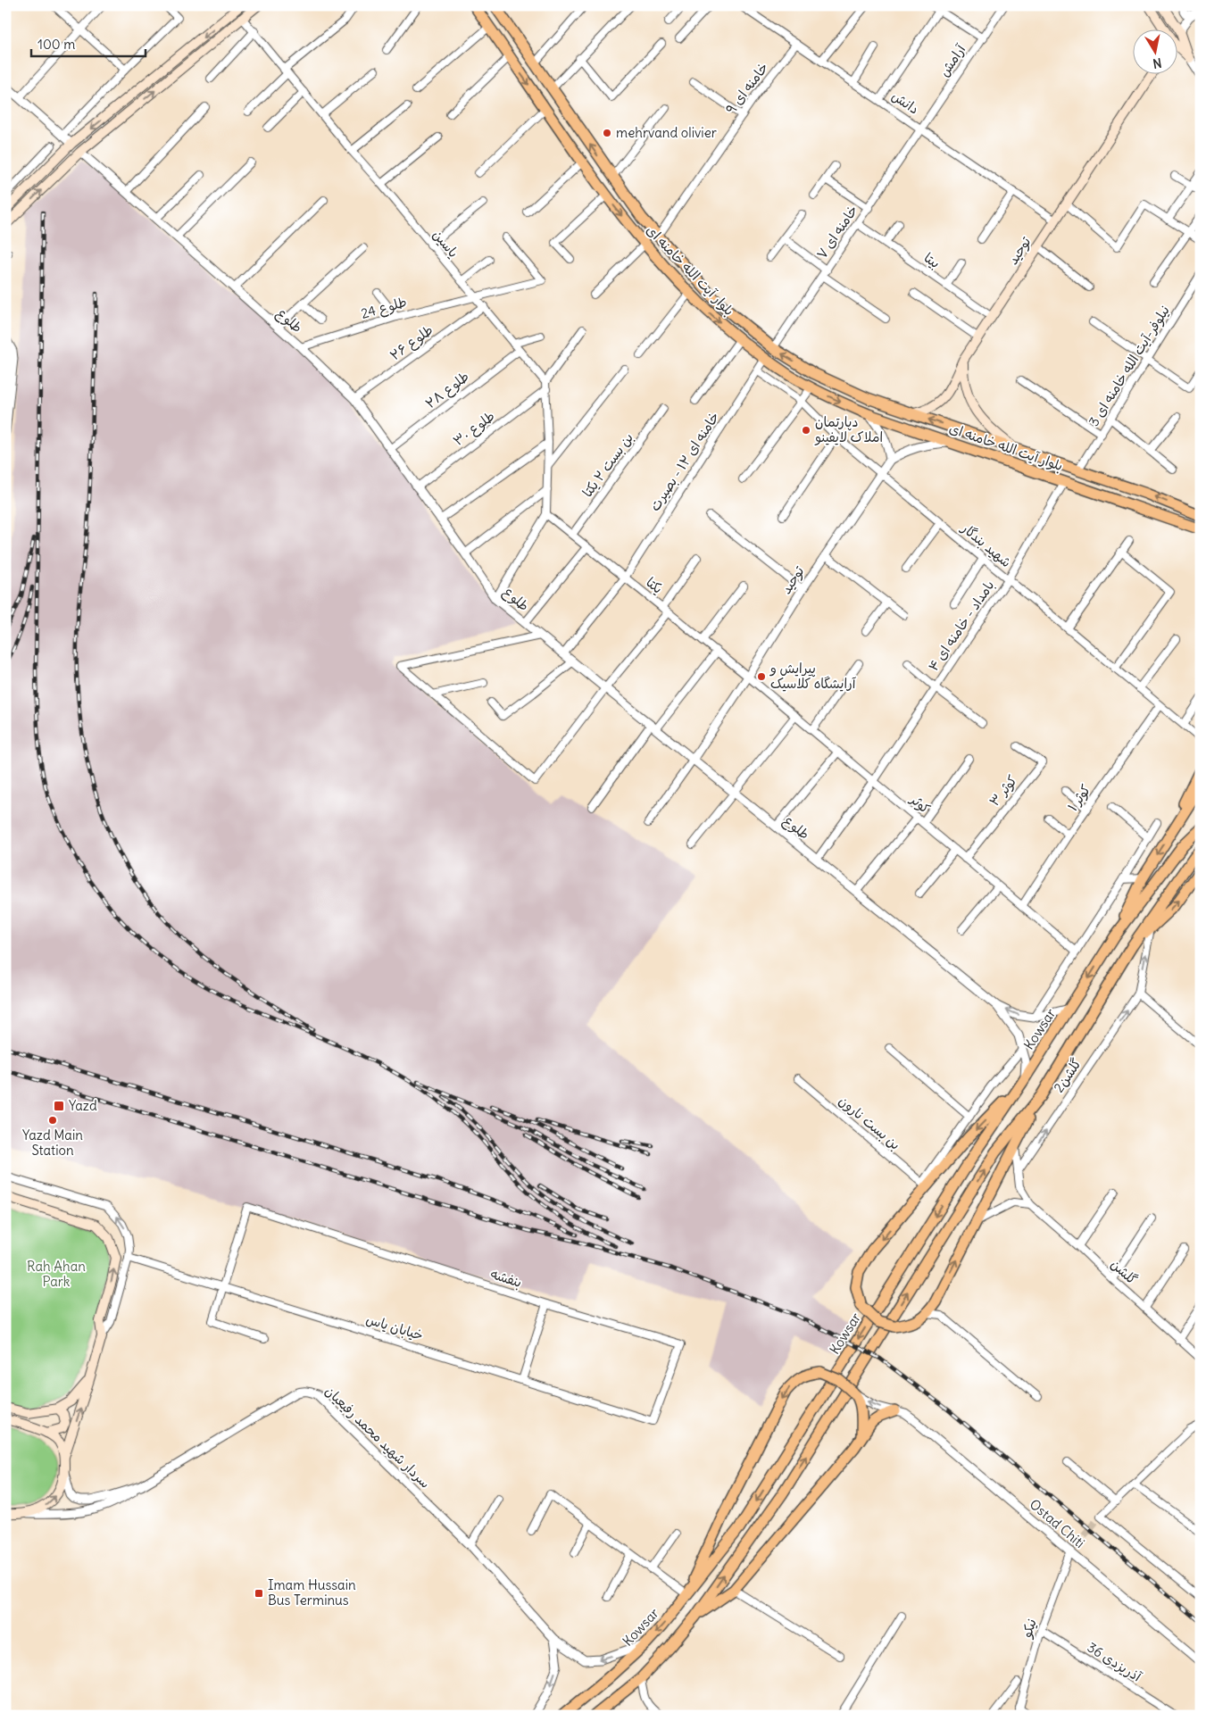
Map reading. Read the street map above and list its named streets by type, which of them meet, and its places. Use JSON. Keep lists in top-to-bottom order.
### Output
{
  "streets": {
    "main road": ["توحید", "بلوار آیت الله خامنه ای", "Kowsar"],
    "street": [
      "آرامش",
      "خامنه ای ۹",
      "دانش",
      "خامنه ای ۷",
      "یاسین",
      "بیتا",
      "طلوع 24",
      "طلوع",
      "طلوع ۲۶",
      "نیلوفر-آیت الله خامنه ای 3",
      "طلوع ۲۸",
      "طلوع ۳۰",
      "خامنه ای ۱۲ - بصیرت",
      "بن بست ۲ یکتا",
      "شهید بندگار",
      "یکتا",
      "بامداد - خامنه ای ۴",
      "کوثر ۳",
      "کوثر ۱",
      "کوثر",
      "گلشن2",
      "بن بست نارون",
      "گلشن",
      "بنفشه",
      "خیابان یاس",
      "سردار شهید محمد رفیعیان",
      "Ostad Chiti",
      "نیکو",
      "آذریزدی 36"
    ]
  },
  "crossings": [
    ["آرامش", "دانش"],
    ["آرامش", "خامنه ای ۷"],
    ["خامنه ای ۹", "دانش"],
    ["خامنه ای ۹", "بلوار آیت الله خامنه ای"],
    ["دانش", "خامنه ای ۷"],
    ["دانش", "توحید"],
    ["خامنه ای ۷", "بیتا"],
    ["خامنه ای ۷", "بلوار آیت الله خامنه ای"],
    ["یاسین", "طلوع 24"],
    ["یاسین", "طلوع ۲۶"],
    ["یاسین", "طلوع ۲۸"],
    ["یاسین", "طلوع ۳۰"],
    ["توحید", "بیتا"],
    ["توحید", "بلوار آیت الله خامنه ای"],
    ["توحید", "طلوع"],
    ["توحید", "شهید بندگار"],
    ["توحید", "یکتا"],
    ["توحید", "کوثر"],
    ["بلوار آیت الله خامنه ای", "نیلوفر-آیت الله خامنه ای 3"],
    ["بلوار آیت الله خامنه ای", "خامنه ای ۱۲ - بصیرت"],
    ["بلوار آیت الله خامنه ای", "بامداد - خامنه ای ۴"],
    ["طلوع 24", "طلوع"],
    ["طلوع", "طلوع ۲۶"],
    ["طلوع", "طلوع ۲۸"],
    ["طلوع", "طلوع ۳۰"],
    ["طلوع", "خامنه ای ۱۲ - بصیرت"],
    ["طلوع", "بامداد - خامنه ای ۴"],
    ["خامنه ای ۱۲ - بصیرت", "شهید بندگار"],
    ["خامنه ای ۱۲ - بصیرت", "یکتا"],
    ["بن بست ۲ یکتا", "یکتا"],
    ["شهید بندگار", "بامداد - خامنه ای ۴"],
    ["شهید بندگار", "کوثر ۱"],
    ["یکتا", "کوثر"],
    ["بامداد - خامنه ای ۴", "کوثر"],
    ["کوثر ۳", "کوثر"],
    ["کوثر ۱", "کوثر"],
    ["Kowsar", "سردار شهید محمد رفیعیان"],
    ["گلشن2", "گلشن"],
    ["بنفشه", "خیابان یاس"],
    ["Ostad Chiti", "نیکو"],
    ["نیکو", "آذریزدی 36"]
  ],
  "one_way": ["گلشن2"],
  "parks": ["Rah Ahan Park"],
  "places": {
    "other": [
      "mehrvand olivier",
      "دپارتمان املاک لایفینو",
      "پیرایش و آرایشگاه کلاسیک",
      "Yazd Main Station"
    ],
    "transit": ["Yazd", "Imam Hussain Bus Terminus"]
  },
  "scale_bar": "100 m",
  "north": "bottom"
}
